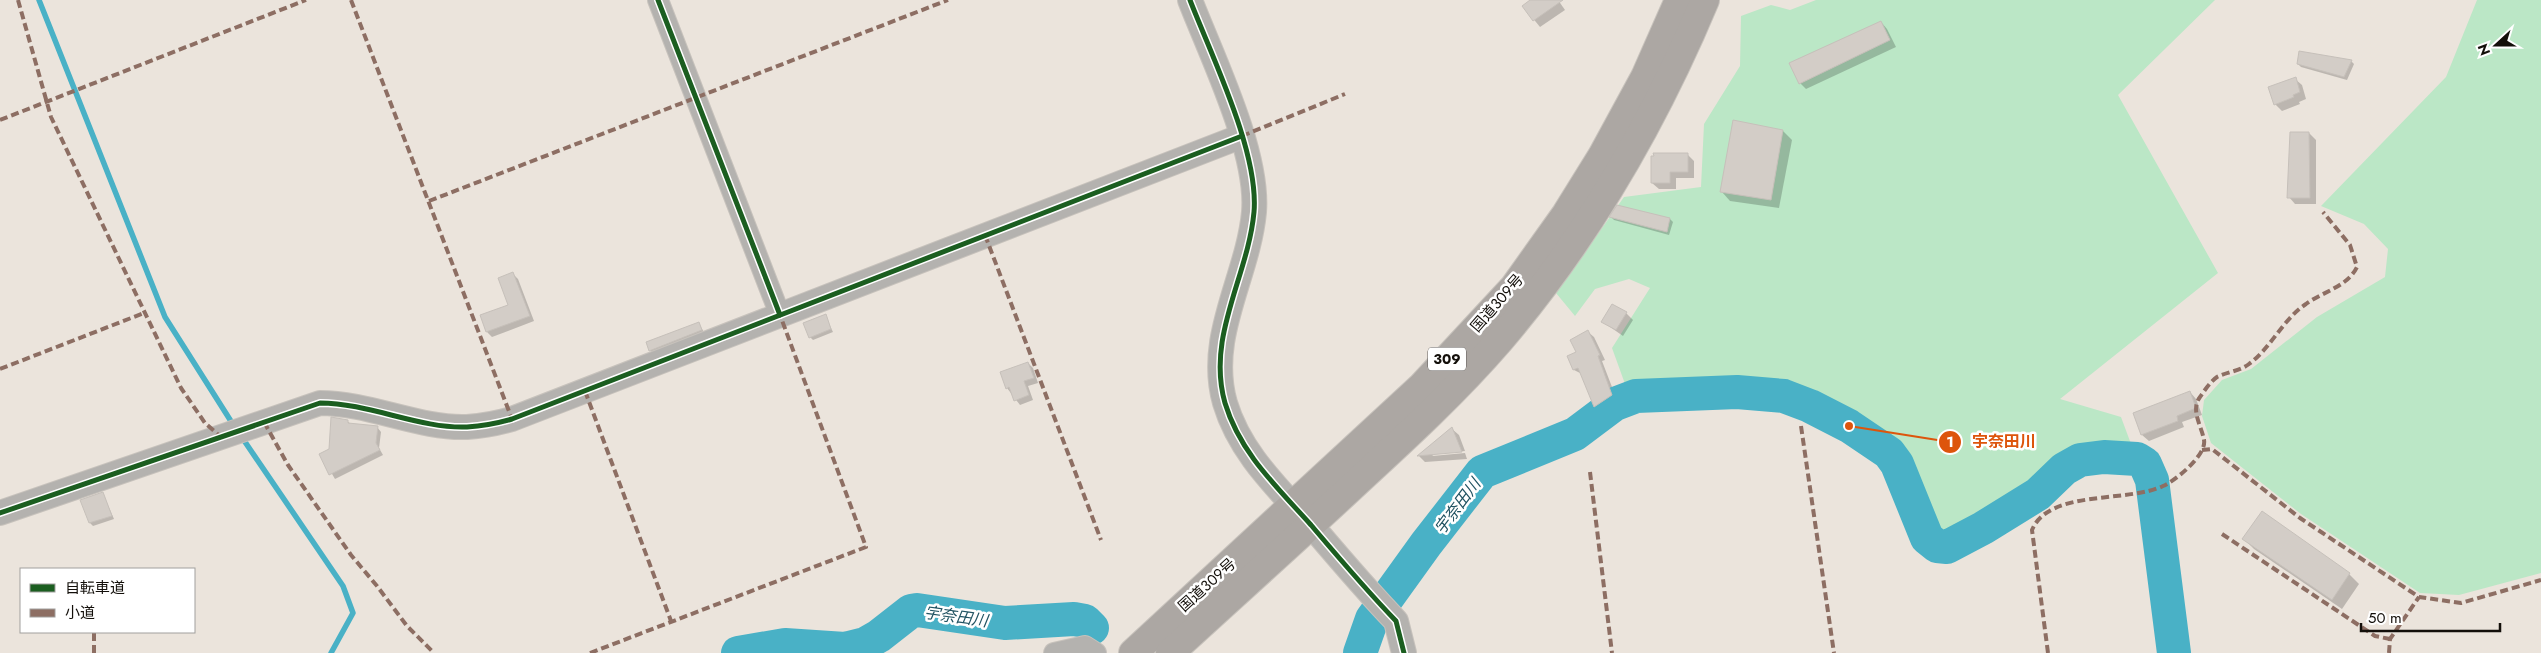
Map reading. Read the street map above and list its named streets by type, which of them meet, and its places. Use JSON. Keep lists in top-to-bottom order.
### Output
{
  "streets": {
    "highway": ["国道309号", "309"]
  },
  "water": ["宇奈田川"],
  "places": ["宇奈田川"],
  "legend": ["自転車道", "小道"],
  "scale_bar": "50 m",
  "north": "left"
}
